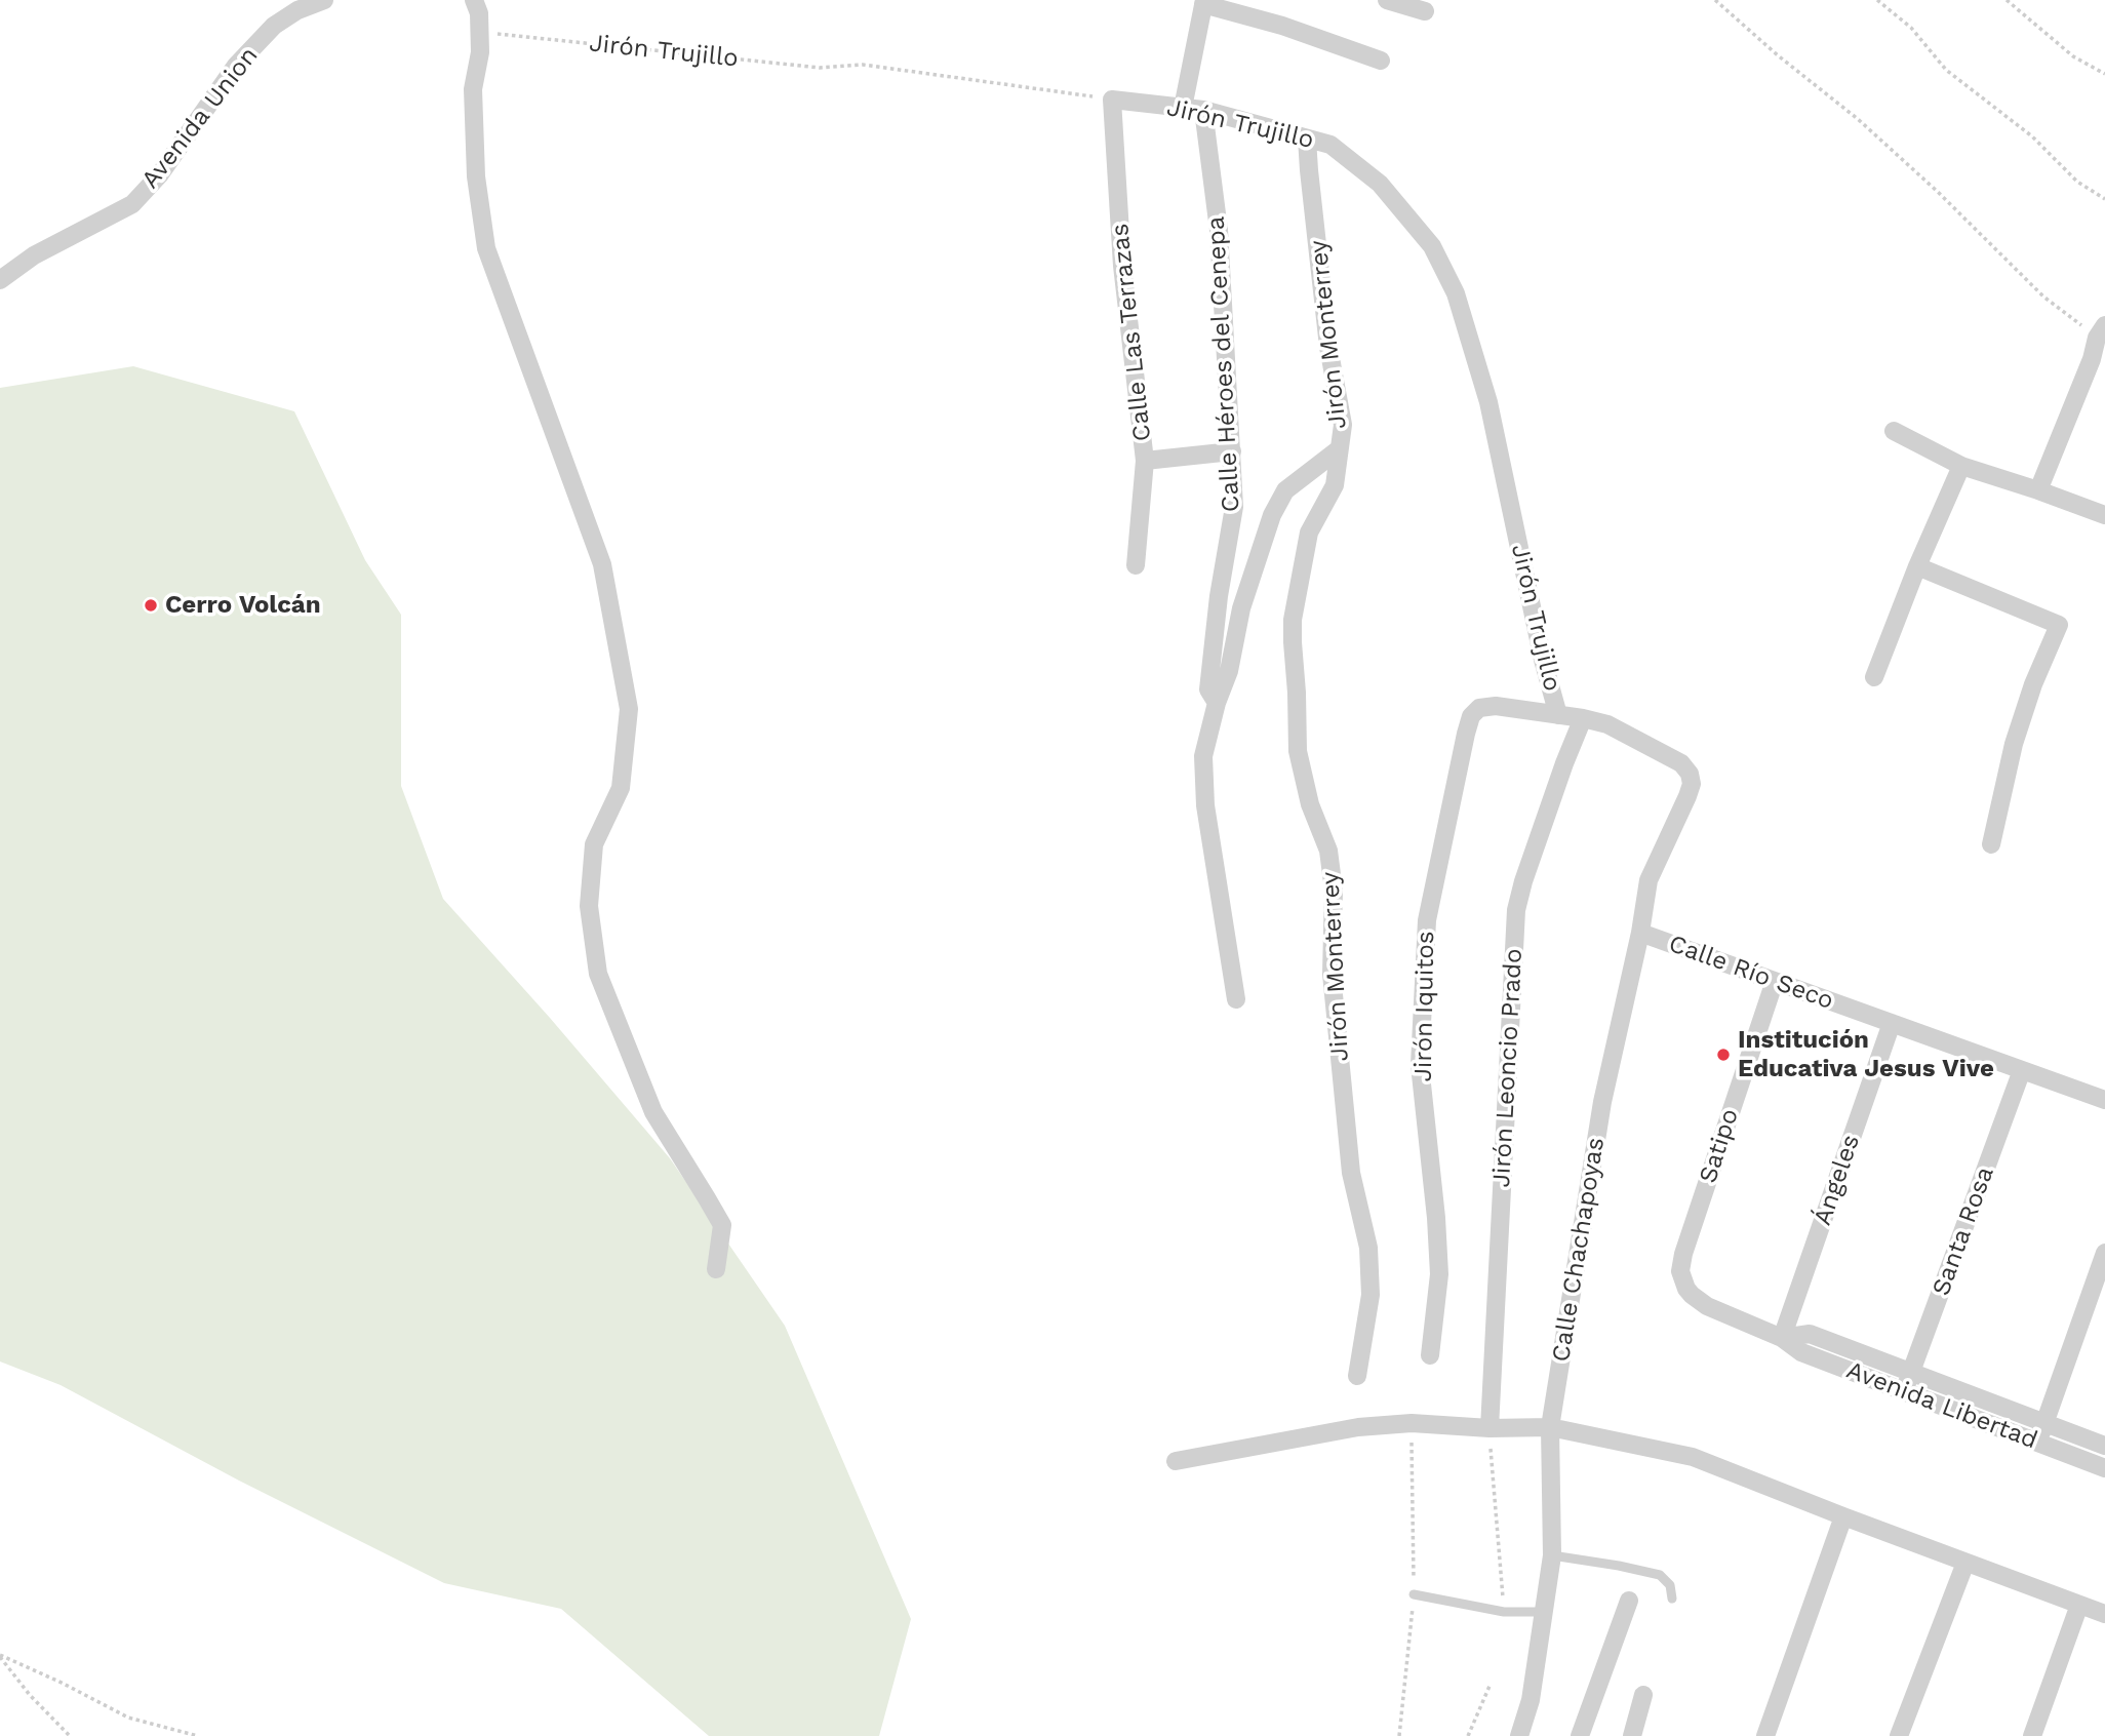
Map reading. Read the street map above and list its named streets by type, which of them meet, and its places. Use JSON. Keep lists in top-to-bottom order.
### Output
{
  "streets": {
    "street": [
      "Jirón Trujillo",
      "Avenida Union",
      "Calle Las Terrazas",
      "Jirón Monterrey",
      "Calle Héroes del Cenepa",
      "Calle Río Seco",
      "Jirón Iquitos",
      "Jirón Leoncio Prado",
      "Satipo",
      "Ángeles",
      "Santa Rosa",
      "Calle Chachapoyas",
      "Avenida Libertad"
    ]
  },
  "crossings": [
    ["Jirón Trujillo", "Calle Las Terrazas"],
    ["Jirón Trujillo", "Jirón Monterrey"],
    ["Jirón Trujillo", "Calle Héroes del Cenepa"],
    ["Jirón Trujillo", "Jirón Iquitos"],
    ["Jirón Trujillo", "Jirón Leoncio Prado"],
    ["Jirón Trujillo", "Calle Chachapoyas"],
    ["Jirón Monterrey", "Calle Héroes del Cenepa"],
    ["Calle Río Seco", "Satipo"],
    ["Calle Río Seco", "Ángeles"],
    ["Calle Río Seco", "Santa Rosa"],
    ["Calle Río Seco", "Calle Chachapoyas"],
    ["Satipo", "Avenida Libertad"],
    ["Ángeles", "Avenida Libertad"],
    ["Santa Rosa", "Avenida Libertad"]
  ],
  "places": ["Cerro Volcán", "Institución Educativa Jesus Vive"]
}
